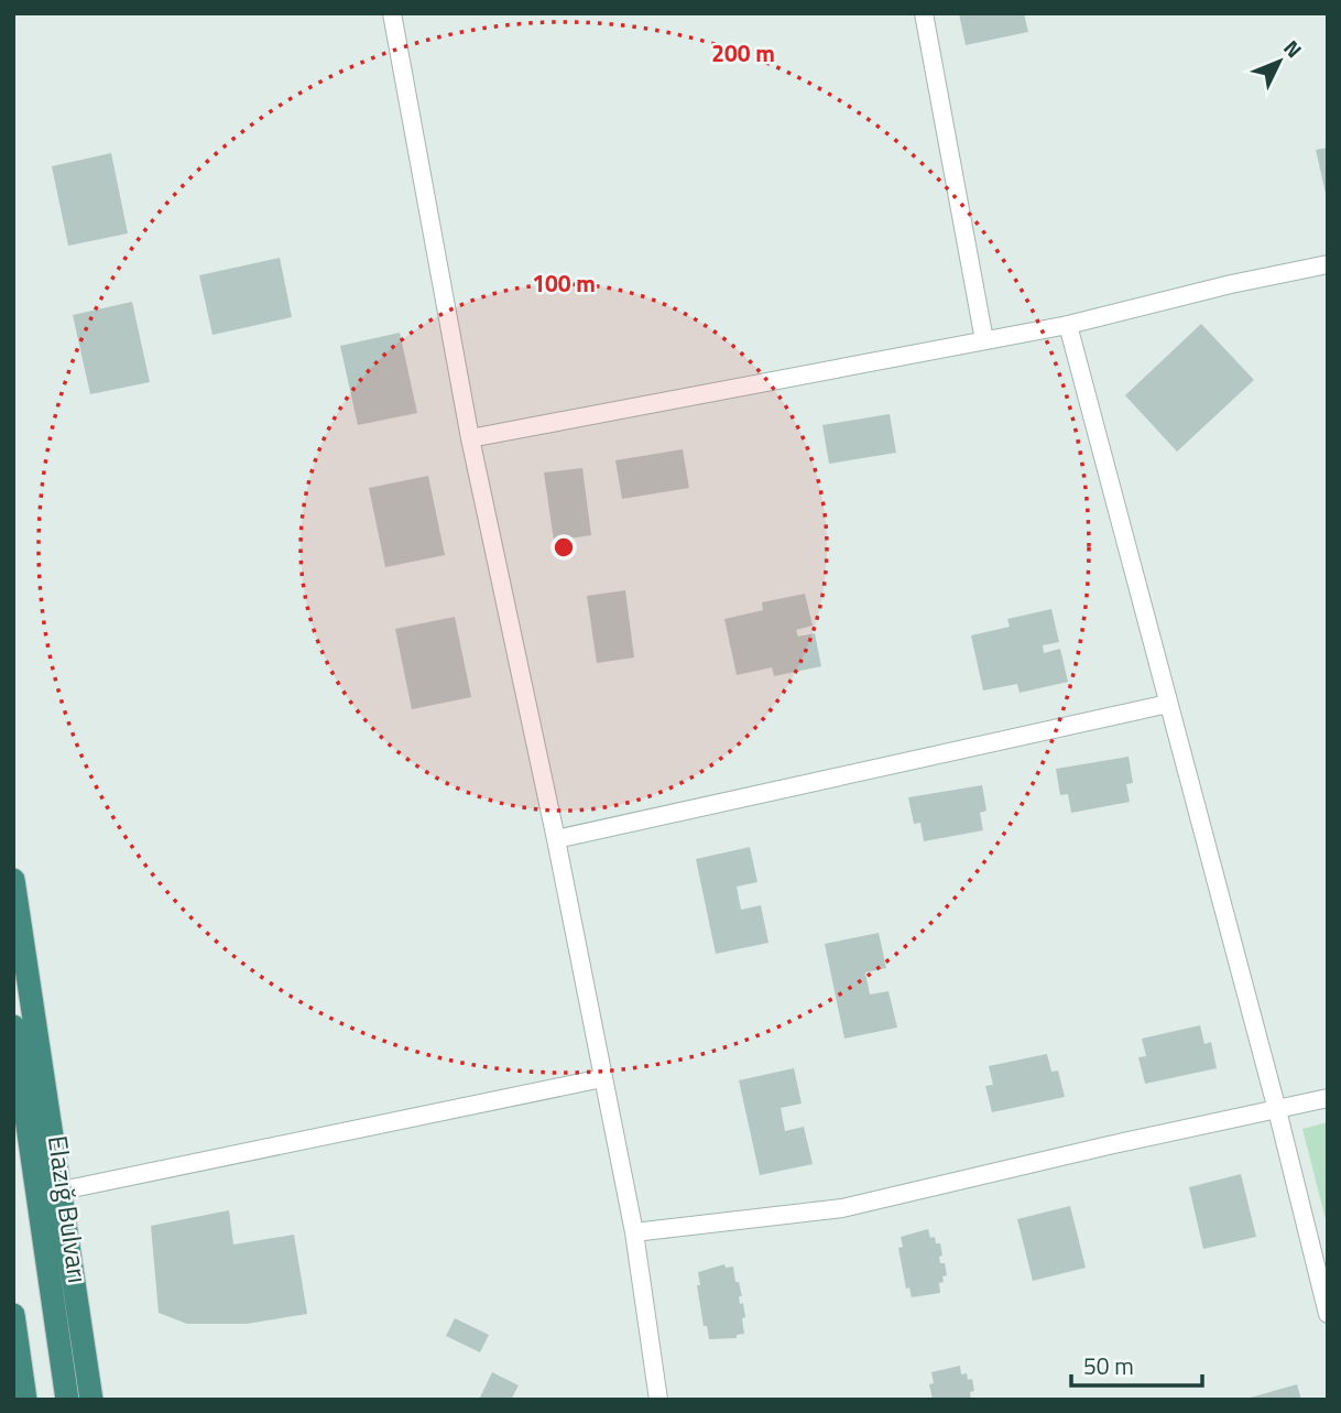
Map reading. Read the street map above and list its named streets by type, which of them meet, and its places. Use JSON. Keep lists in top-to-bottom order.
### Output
{
  "streets": {
    "highway": ["Elazığ Bulvarı"]
  },
  "scale_bar": "50 m",
  "north": "top right",
  "rings": ["200 m", "100 m"]
}
